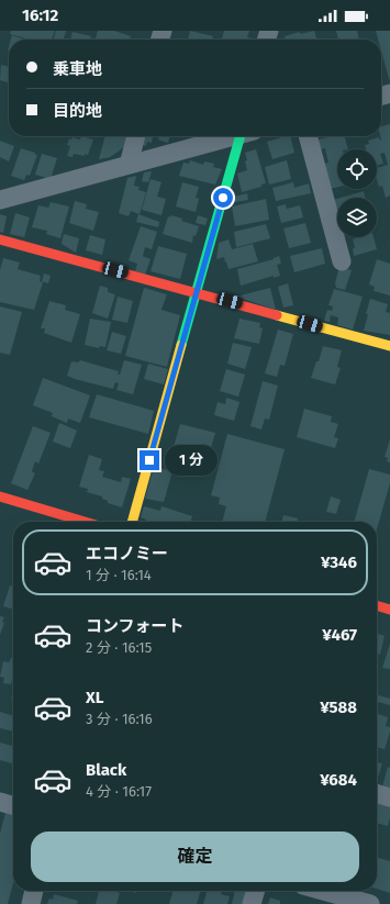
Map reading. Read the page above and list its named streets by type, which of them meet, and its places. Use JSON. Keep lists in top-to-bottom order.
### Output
{
  "page": {
    "status": "16:12",
    "banner": ["乗車地", "目的地"],
    "bubble": "1 分",
    "list": [
      {
        "name": "エコノミー",
        "note": "1 分 · 16:14",
        "value": "¥346"
      },
      {
        "name": "コンフォート",
        "note": "2 分 · 16:15",
        "value": "¥467"
      },
      {
        "name": "XL",
        "note": "3 分 · 16:16",
        "value": "¥588"
      },
      {
        "name": "Black",
        "note": "4 分 · 16:17",
        "value": "¥684"
      }
    ],
    "buttons": "確定"
  }
}
